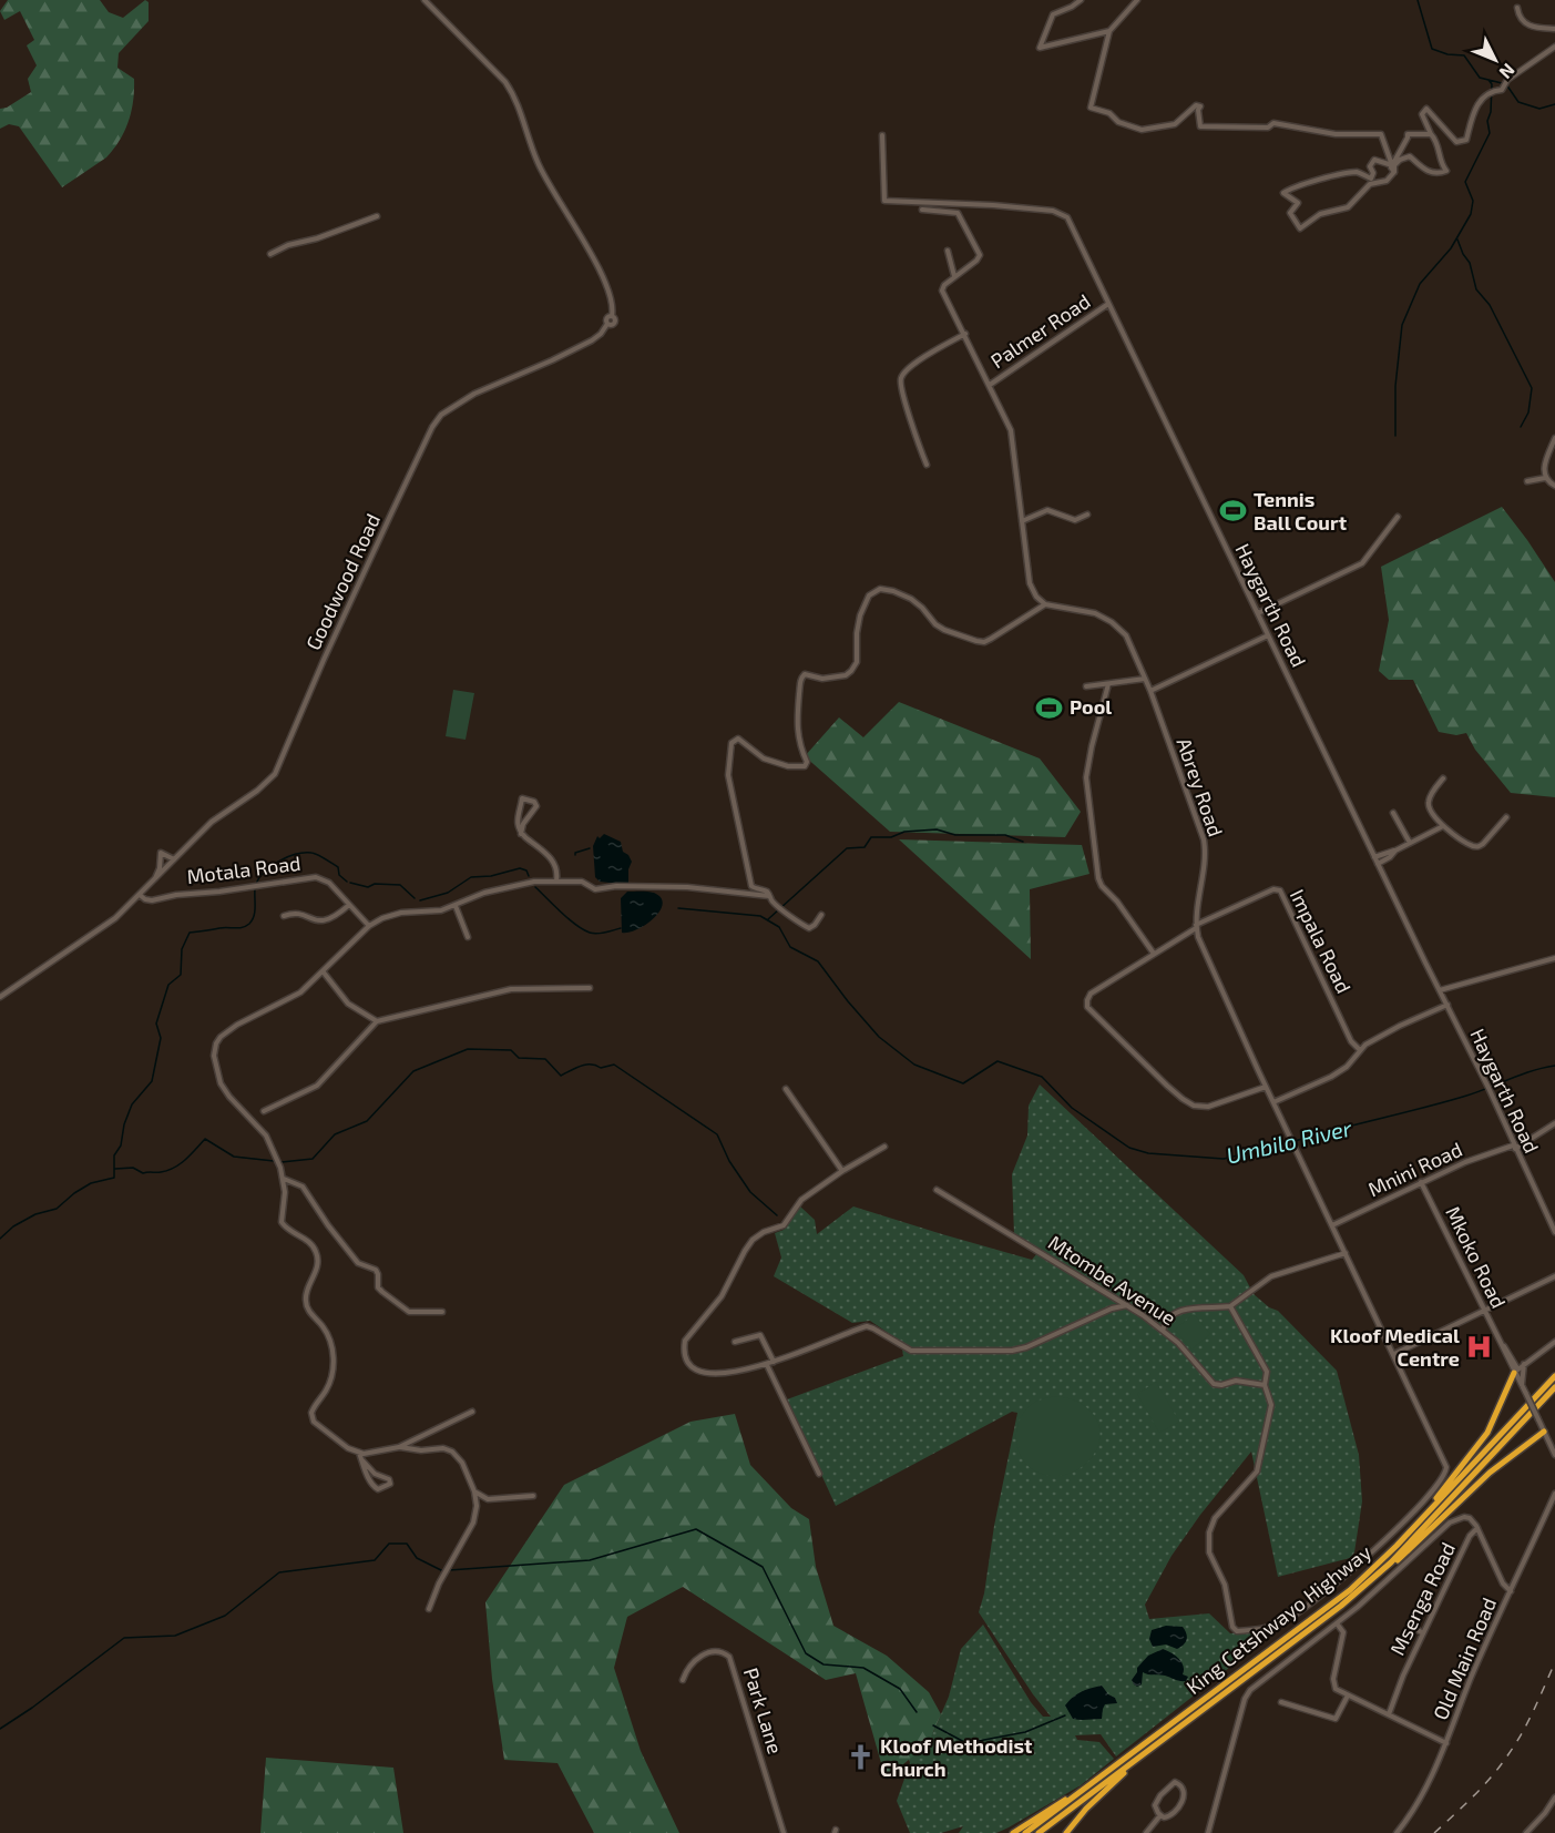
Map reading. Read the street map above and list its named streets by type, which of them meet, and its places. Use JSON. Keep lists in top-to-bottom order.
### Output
{
  "streets": {
    "highway": ["King Cetshwayo Highway"],
    "street": [
      "Palmer Road",
      "Goodwood Road",
      "Haygarth Road",
      "Abrey Road",
      "Motala Road",
      "Impala Road",
      "Mnini Road",
      "Mkoko Road",
      "Mtombe Avenue",
      "Msenga Road",
      "Old Main Road",
      "Park Lane"
    ]
  },
  "crossings": [
    ["Palmer Road", "Haygarth Road"],
    ["Goodwood Road", "Motala Road"],
    ["Haygarth Road", "Mnini Road"],
    ["Abrey Road", "Impala Road"],
    ["Abrey Road", "Mnini Road"],
    ["Abrey Road", "Mtombe Avenue"],
    ["Mnini Road", "Mkoko Road"],
    ["Msenga Road", "Old Main Road"]
  ],
  "water": ["Umbilo River"],
  "places": {
    "sports": ["Tennis Ball Court", "Pool"],
    "hospital": ["Kloof Medical Centre"],
    "church": ["Kloof Methodist Church"]
  },
  "north": "bottom right"
}
